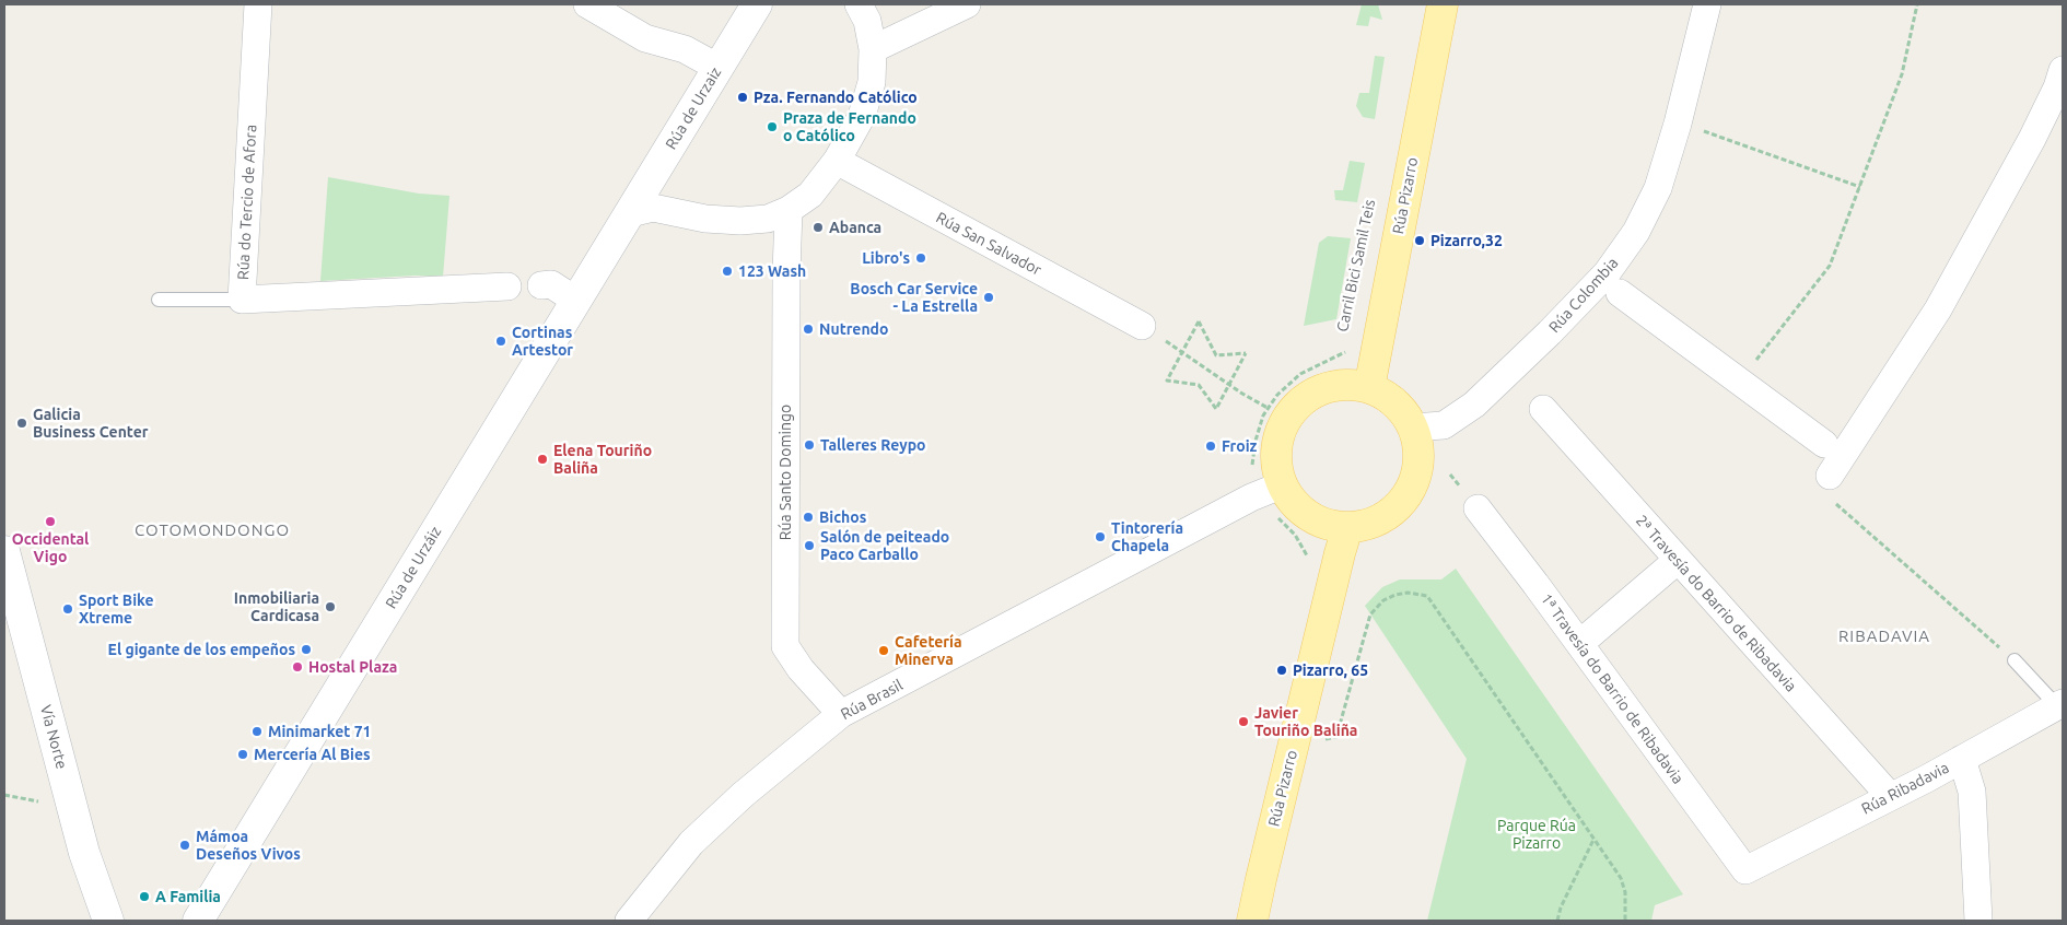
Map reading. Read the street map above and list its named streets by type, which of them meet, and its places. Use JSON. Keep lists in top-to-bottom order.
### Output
{
  "streets": {
    "main road": [
      "Rúa de Urzaiz",
      "Rúa Pizarro",
      "Rúa de Urzáiz",
      "Vía Norte"
    ],
    "street": [
      "Rúa do Tercio de Afora",
      "Rúa San Salvador",
      "Rúa Colombia",
      "Rúa Santo Domingo",
      "2ª Travesía do Barrio de Ribadavia",
      "1ª Travesía do Barrio de Ribadavia",
      "Rúa Brasil",
      "Rúa Ribadavia"
    ],
    "path": ["Carril Bici Samil Teis"]
  },
  "crossings": [
    ["Rúa de Urzaiz", "Rúa de Urzáiz"],
    ["Rúa Pizarro", "Rúa Colombia"],
    ["Rúa Pizarro", "Rúa Brasil"],
    ["Rúa Colombia", "Rúa Brasil"],
    ["Rúa Santo Domingo", "Rúa Brasil"],
    ["2ª Travesía do Barrio de Ribadavia", "Rúa Ribadavia"],
    ["1ª Travesía do Barrio de Ribadavia", "Rúa Ribadavia"]
  ],
  "districts": ["COTOMONDONGO", "RIBADAVIA"],
  "parks": ["Parque Rúa Pizarro"],
  "places": [
    "Pza. Fernando Católico",
    "Praza de Fernando o Católico",
    "Abanca",
    "Pizarro,32",
    "Libro's",
    "123 Wash",
    "Bosch Car Service - La Estrella",
    "Nutrendo",
    "Cortinas Artestor",
    "Galicia Business Center",
    "Talleres Reypo",
    "Froiz",
    "Elena Touriño Baliña",
    "Bichos",
    "Occidental Vigo",
    "Tintorería Chapela",
    "Salón de peiteado Paco Carballo",
    "Inmobiliaria Cardicasa",
    "Sport Bike Xtreme",
    "El gigante de los empeños",
    "Cafetería Minerva",
    "Hostal Plaza",
    "Pizarro, 65",
    "Javier Touriño Baliña",
    "Minimarket 71",
    "Mercería Al Bies",
    "Mámoa Deseños Vivos",
    "A Familia"
  ]
}
